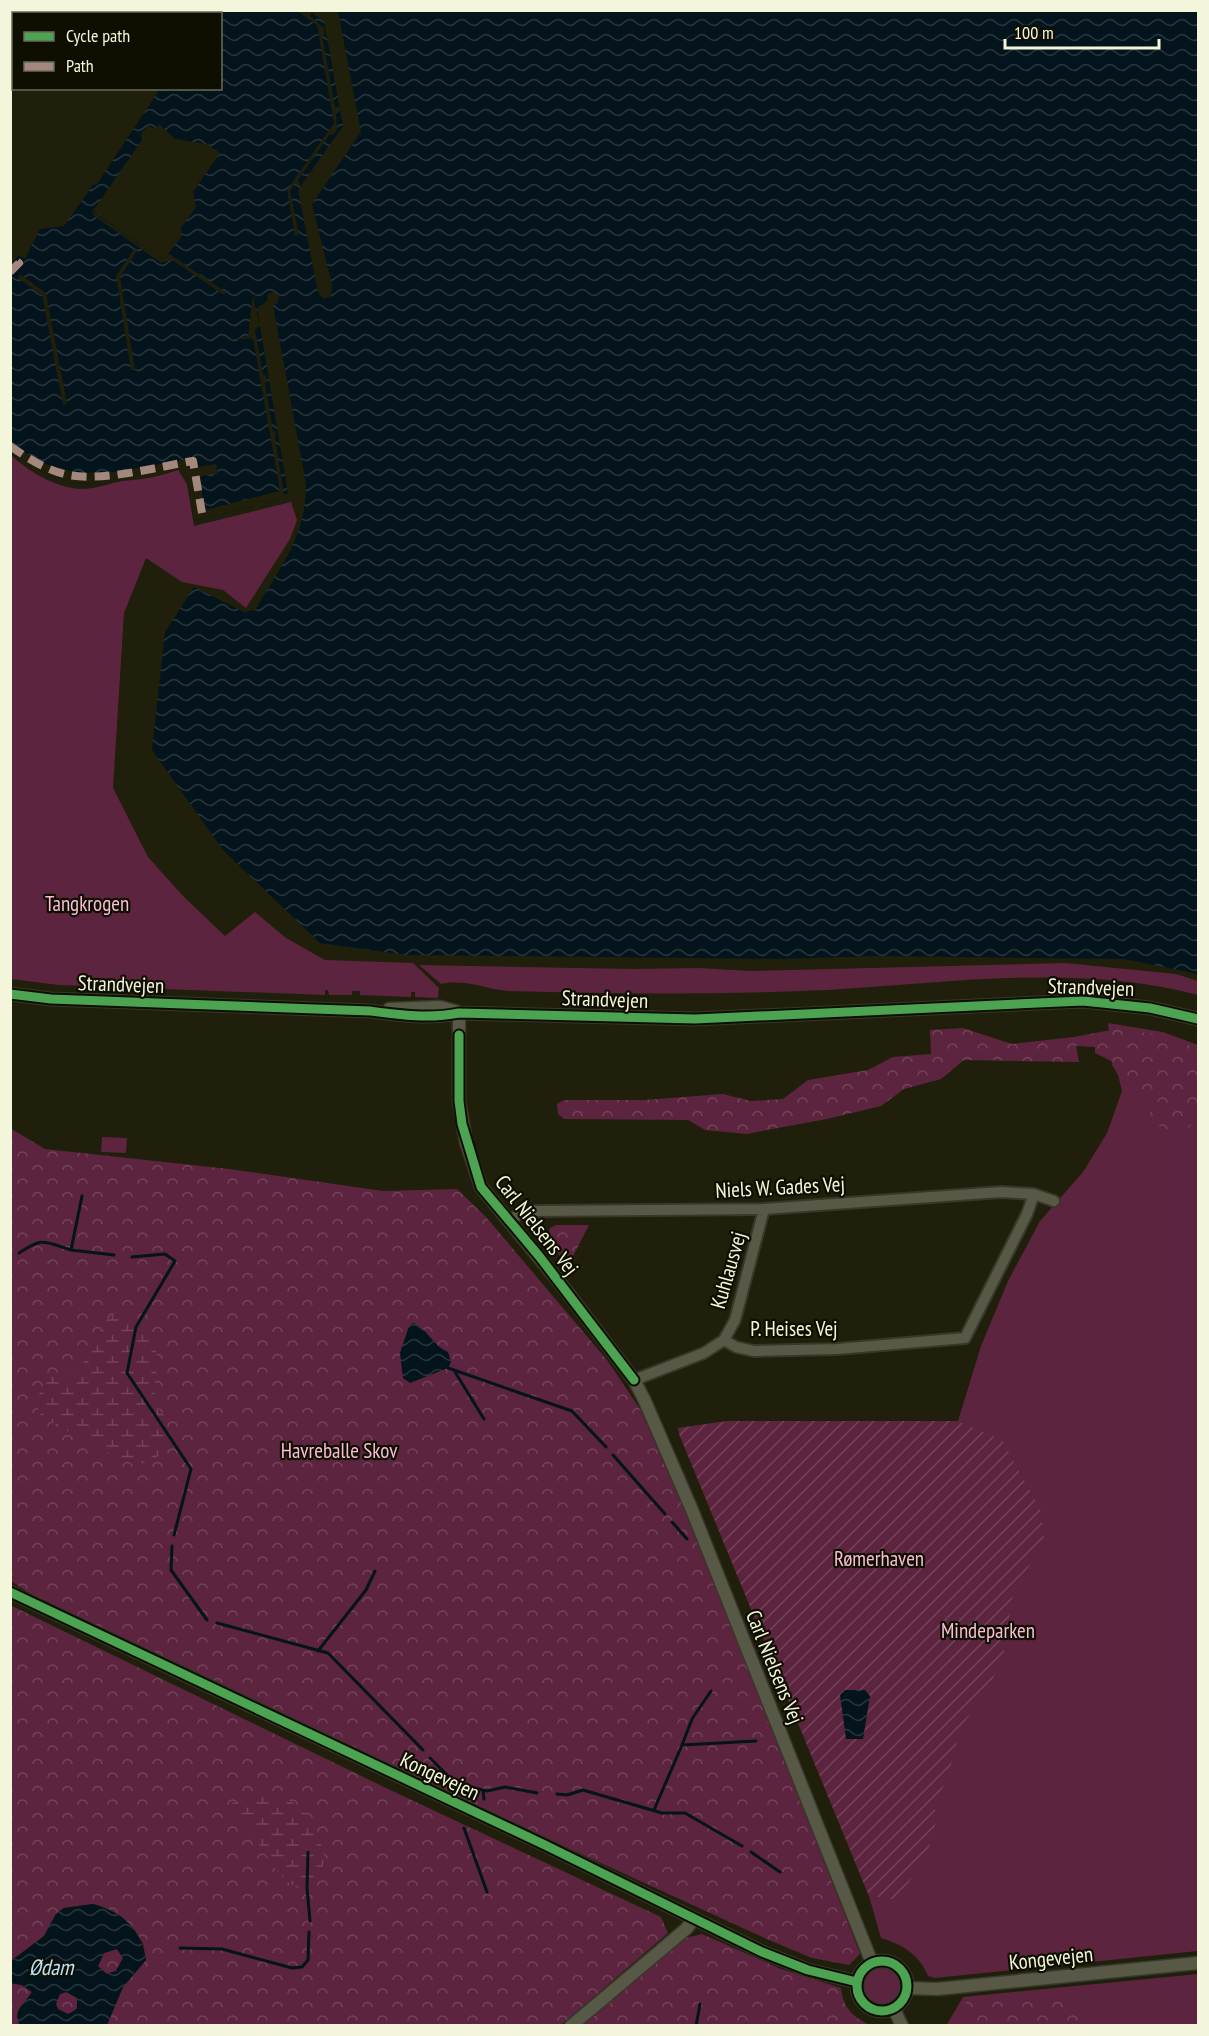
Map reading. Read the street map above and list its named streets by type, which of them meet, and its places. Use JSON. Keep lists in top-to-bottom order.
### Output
{
  "streets": {
    "street": [
      "Strandvejen",
      "Niels W. Gades Vej",
      "Carl Nielsens Vej",
      "Kuhlausvej",
      "P. Heises Vej",
      "Kongevejen"
    ]
  },
  "crossings": [
    ["Strandvejen", "Carl Nielsens Vej"],
    ["Niels W. Gades Vej", "Carl Nielsens Vej"],
    ["Niels W. Gades Vej", "Kuhlausvej"],
    ["Niels W. Gades Vej", "P. Heises Vej"],
    ["Carl Nielsens Vej", "P. Heises Vej"],
    ["Carl Nielsens Vej", "Kongevejen"],
    ["Kuhlausvej", "P. Heises Vej"]
  ],
  "water": ["Ødam"],
  "parks": [
    "Tangkrogen",
    "Havreballe Skov",
    "Rømerhaven",
    "Mindeparken"
  ],
  "legend": ["Cycle path", "Path"],
  "scale_bar": "100 m"
}
